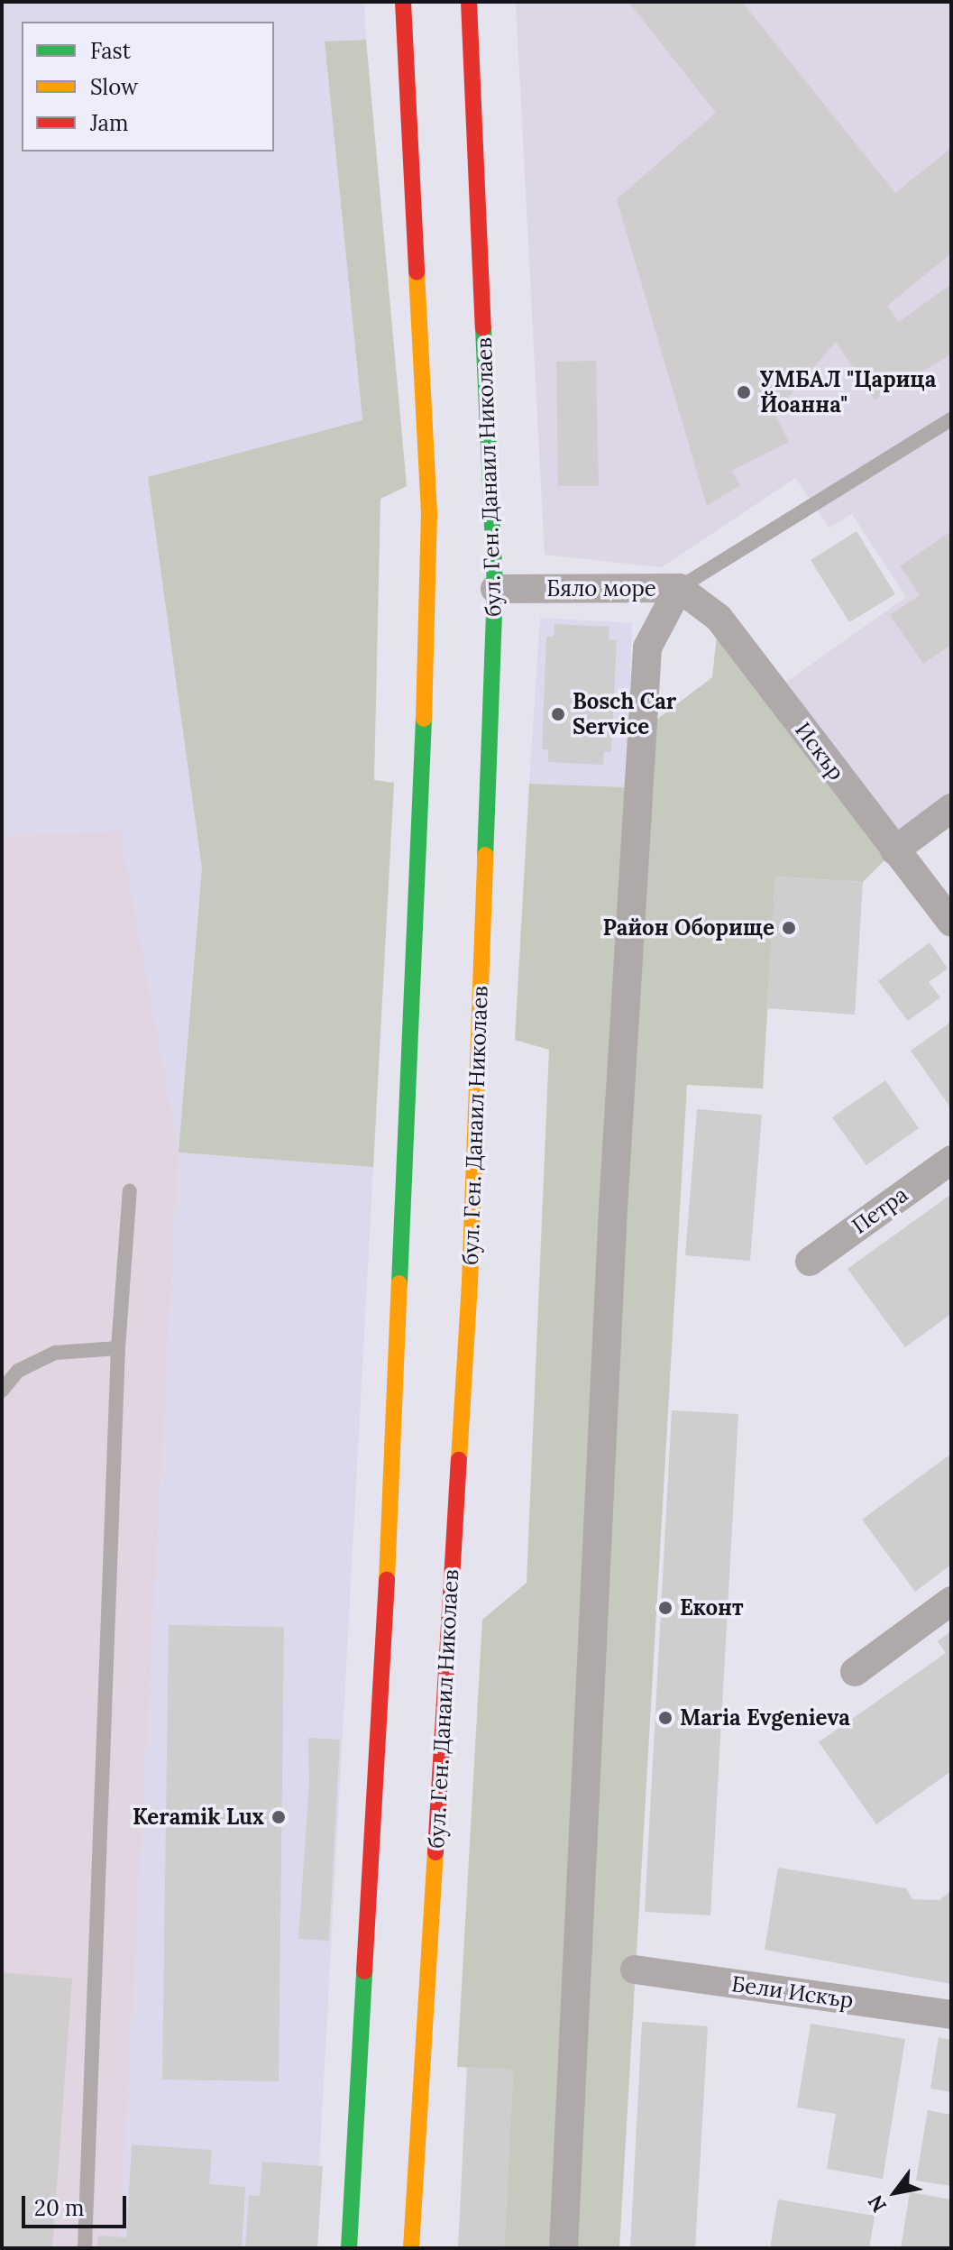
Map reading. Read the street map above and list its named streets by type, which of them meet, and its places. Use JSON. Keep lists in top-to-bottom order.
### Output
{
  "streets": {
    "main road": ["бул. Ген. Данаил Николаев"],
    "street": [
      "Бяло море",
      "Искър",
      "Петра",
      "Бели Искър"
    ]
  },
  "crossings": [
    ["бул. Ген. Данаил Николаев", "Бяло море"],
    ["Бяло море", "Искър"]
  ],
  "places": [
    "УМБАЛ \"Царица Йоанна\"",
    "Bosch Car Service",
    "Район Оборище",
    "Еконт",
    "Maria Evgenieva",
    "Keramik Lux"
  ],
  "legend": ["Fast", "Slow", "Jam"],
  "scale_bar": "20 m",
  "north": "bottom left"
}
